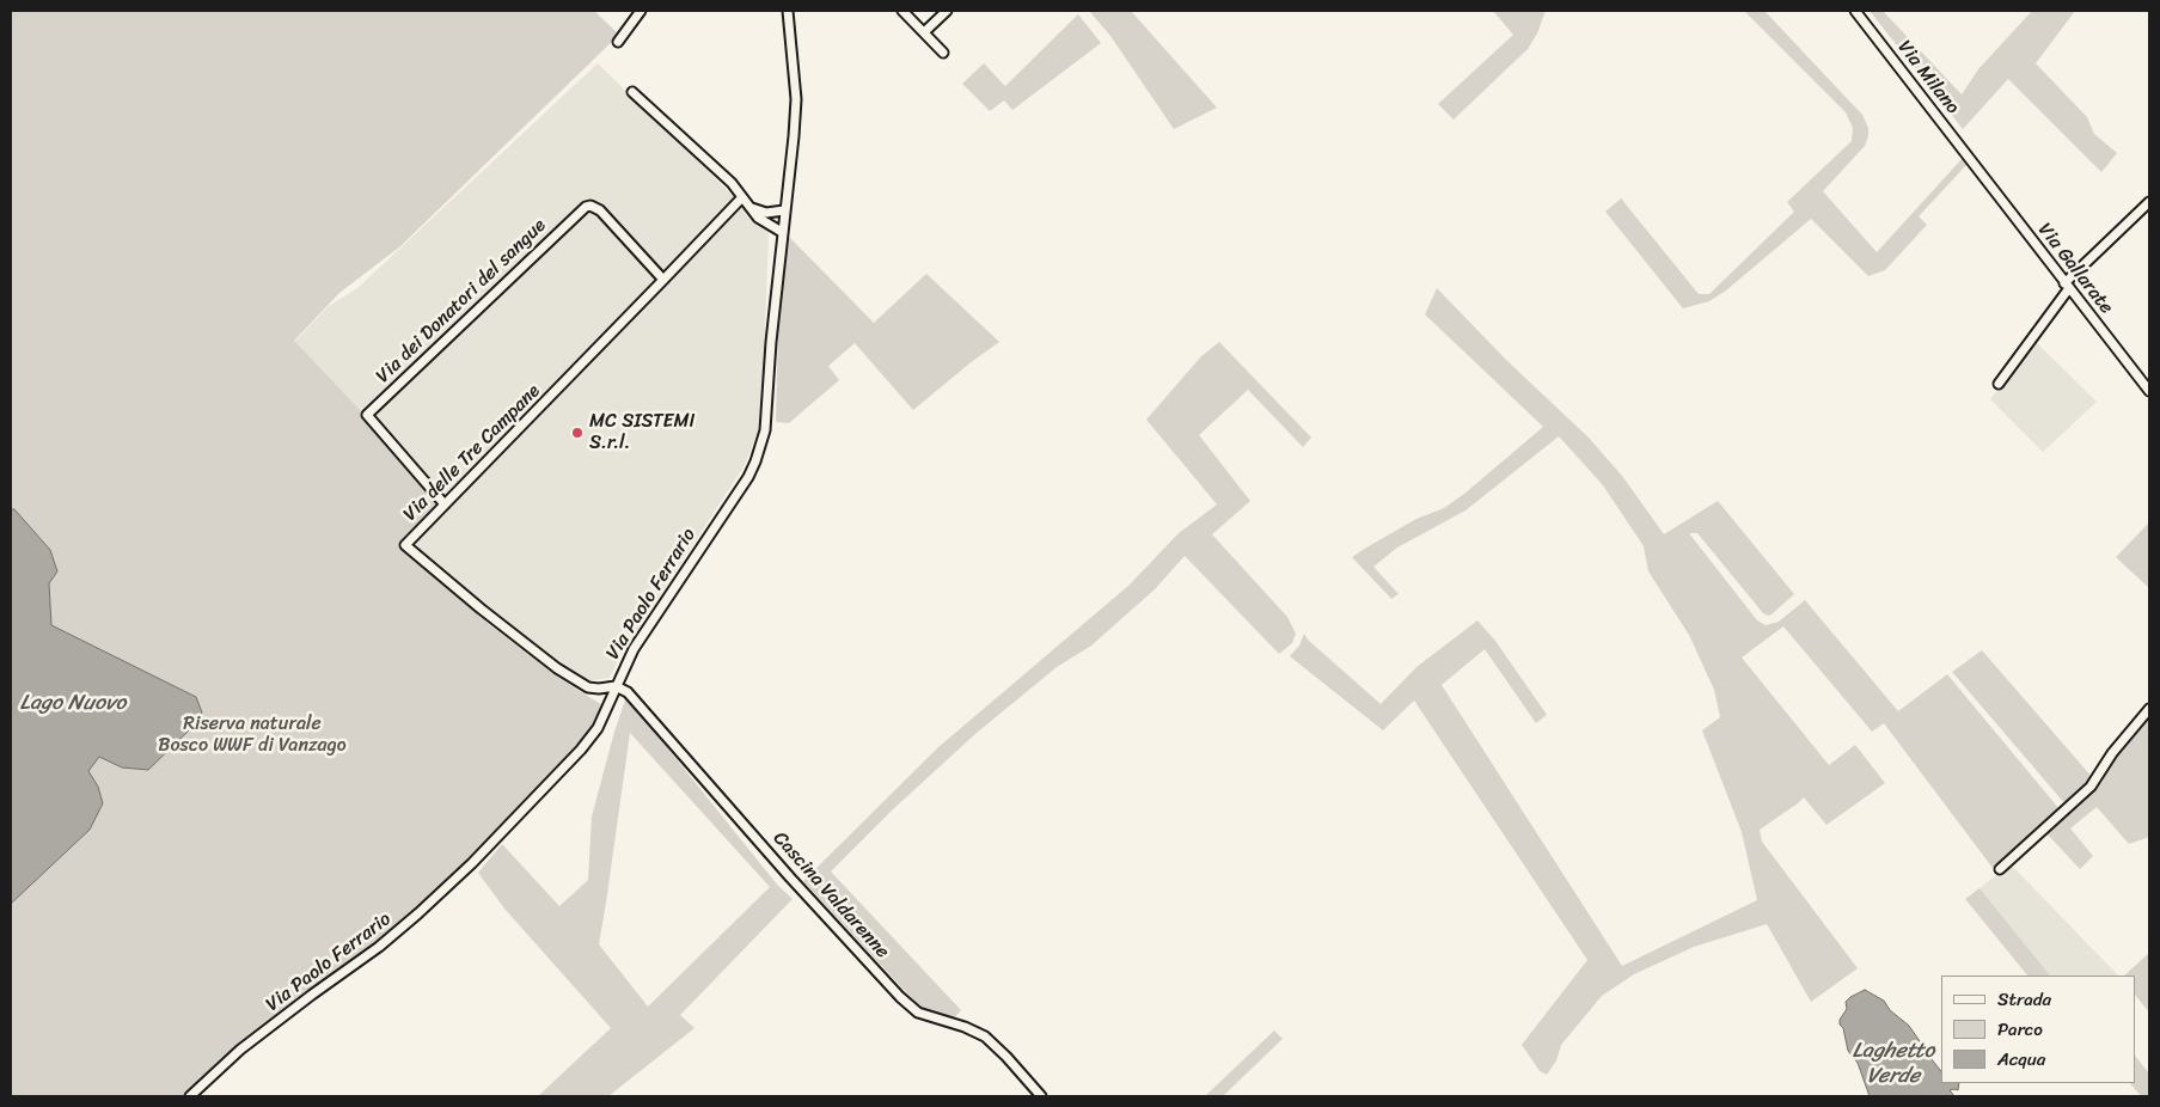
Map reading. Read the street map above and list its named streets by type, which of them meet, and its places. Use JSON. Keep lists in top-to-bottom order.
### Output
{
  "streets": {
    "street": [
      "Via Milano",
      "Via Gallarate",
      "Via dei Donatori del sangue",
      "Via delle Tre Campane",
      "Via Paolo Ferrario",
      "Cascina Valdarenne"
    ]
  },
  "crossings": [
    ["Via Milano", "Via Gallarate"],
    ["Via dei Donatori del sangue", "Via delle Tre Campane"],
    ["Via delle Tre Campane", "Via Paolo Ferrario"],
    ["Via delle Tre Campane", "Cascina Valdarenne"],
    ["Via Paolo Ferrario", "Cascina Valdarenne"]
  ],
  "water": ["Lago Nuovo", "Laghetto Verde"],
  "parks": ["Riserva naturale Bosco WWF di Vanzago"],
  "places": ["MC SISTEMI S.r.l."],
  "legend": ["Strada", "Parco", "Acqua"]
}
